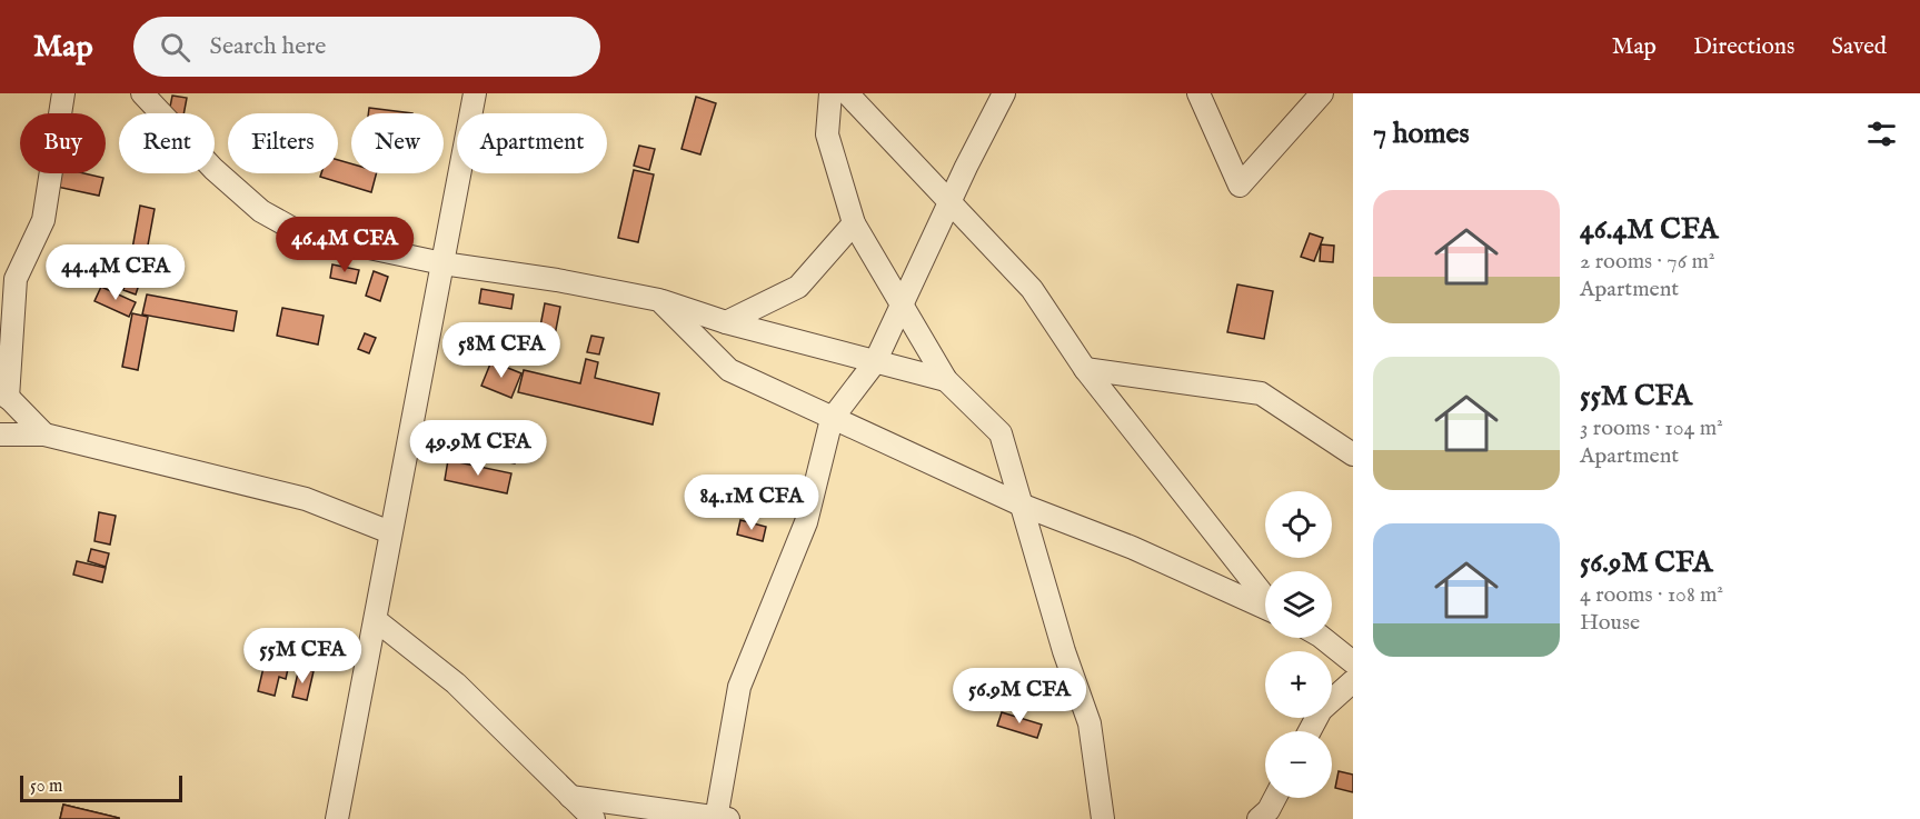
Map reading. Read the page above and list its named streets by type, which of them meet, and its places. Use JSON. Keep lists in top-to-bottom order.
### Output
{
  "scale_bar": "50 m",
  "page": {
    "header": "Map",
    "search": "Search here",
    "nav": ["Map", "Directions", "Saved"],
    "heading": "7 homes",
    "chip": [
      "Buy",
      "Rent",
      "Filters",
      "New",
      "Apartment"
    ],
    "list": [
      {
        "name": "46.4M CFA",
        "note": "2 rooms · 76 m² · Apartment"
      },
      {
        "name": "55M CFA",
        "note": "3 rooms · 104 m² · Apartment"
      },
      {
        "name": "56.9M CFA",
        "note": "4 rooms · 108 m² · House"
      }
    ],
    "price": [
      "46.4M CFA",
      "44.4M CFA",
      "58M CFA",
      "49.9M CFA",
      "84.1M CFA",
      "55M CFA",
      "56.9M CFA"
    ],
    "map_buttons": ["+", "−"],
    "scale": "50 m"
  }
}
